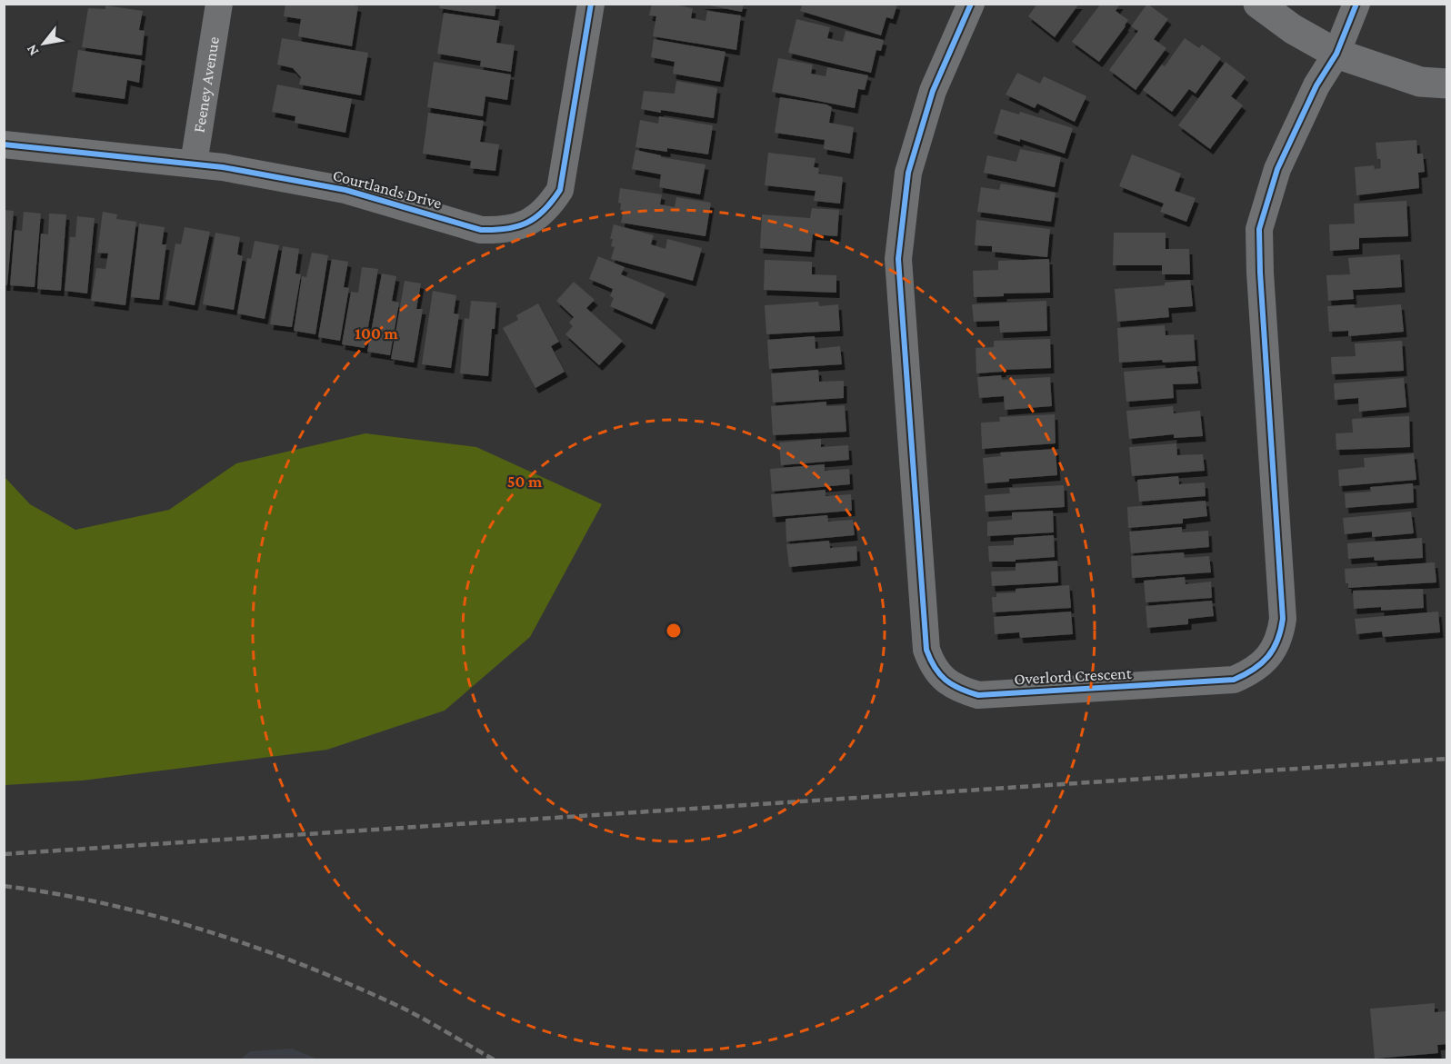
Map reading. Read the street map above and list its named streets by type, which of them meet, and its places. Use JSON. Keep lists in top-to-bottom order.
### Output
{
  "streets": {
    "street": ["Feeney Avenue", "Courtlands Drive", "Overlord Crescent"]
  },
  "crossings": [
    ["Feeney Avenue", "Courtlands Drive"]
  ],
  "north": "bottom left",
  "rings": ["100 m", "50 m"]
}
